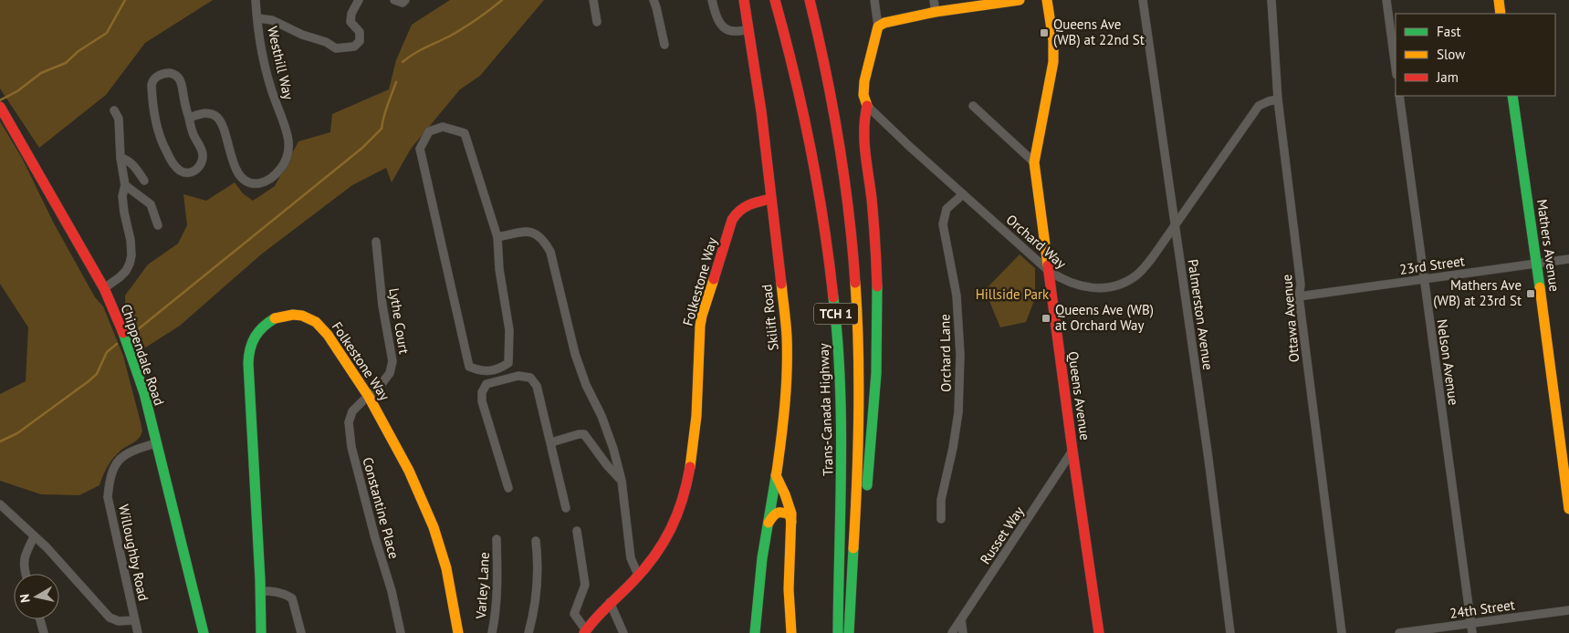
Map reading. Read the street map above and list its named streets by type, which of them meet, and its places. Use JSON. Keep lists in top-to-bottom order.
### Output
{
  "streets": {
    "main road": [
      "Mathers Avenue",
      "Folkestone Way",
      "TCH 1",
      "Skilift Road",
      "Chippendale Road",
      "Queens Avenue",
      "Trans-Canada Highway"
    ],
    "street": [
      "Westhill Way",
      "Orchard Way",
      "23rd Street",
      "Palmerston Avenue",
      "Ottawa Avenue",
      "Lythe Court",
      "Orchard Lane",
      "Nelson Avenue",
      "Constantine Place",
      "Russet Way",
      "Willoughby Road",
      "Varley Lane",
      "24th Street"
    ]
  },
  "crossings": [
    ["Orchard Way", "Palmerston Avenue"],
    ["Orchard Way", "Ottawa Avenue"],
    ["Orchard Way", "Orchard Lane"],
    ["Orchard Way", "Queens Avenue"],
    ["Mathers Avenue", "23rd Street"],
    ["23rd Street", "Ottawa Avenue"],
    ["23rd Street", "Nelson Avenue"],
    ["Folkestone Way", "Skilift Road"],
    ["Folkestone Way", "Lythe Court"],
    ["Folkestone Way", "Constantine Place"],
    ["Lythe Court", "Constantine Place"],
    ["Chippendale Road", "Willoughby Road"],
    ["Nelson Avenue", "24th Street"],
    ["Queens Avenue", "Russet Way"]
  ],
  "parks": ["Hillside Park"],
  "places": {
    "transit": ["Queens Ave (WB) at 22nd St", "Mathers Ave (WB) at 23rd St", "Queens Ave (WB) at Orchard Way"]
  },
  "legend": ["Fast", "Slow", "Jam"],
  "north": "left"
}
